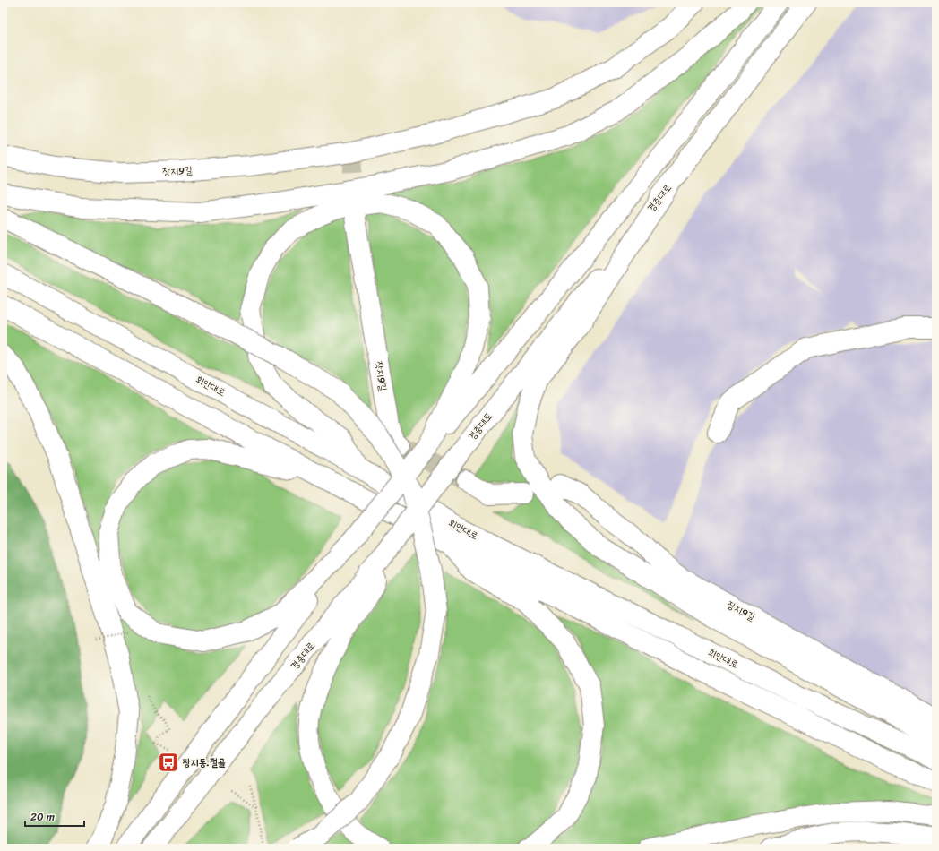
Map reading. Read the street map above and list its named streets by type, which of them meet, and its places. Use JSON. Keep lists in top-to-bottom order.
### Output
{
  "streets": {
    "main road": ["장지9길", "경충대로", "회안대로"]
  },
  "places": {
    "bus stop": ["장지동.절골"]
  },
  "scale_bar": "20 m"
}
